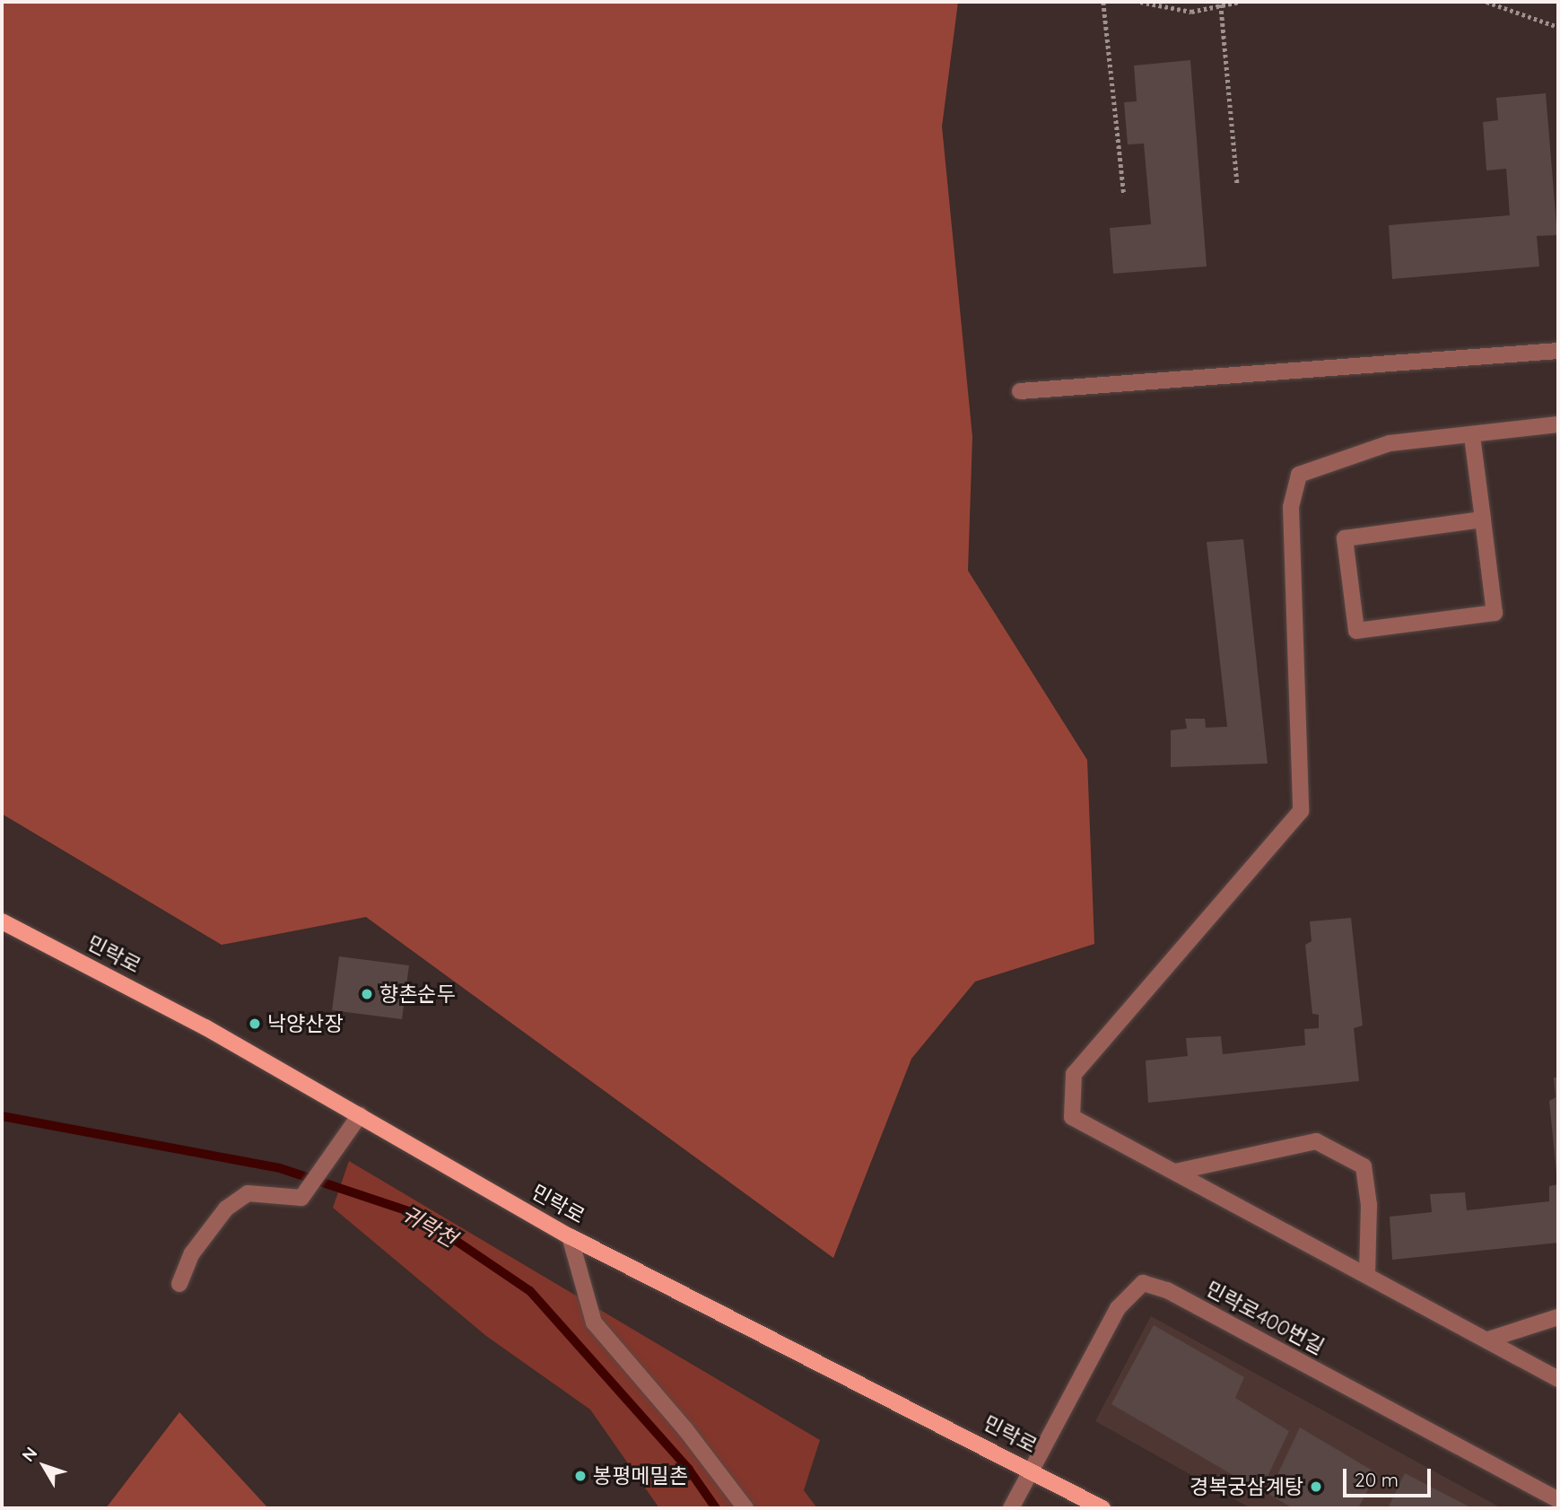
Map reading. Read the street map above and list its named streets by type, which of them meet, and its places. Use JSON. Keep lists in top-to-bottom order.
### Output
{
  "streets": {
    "main road": ["민락로"],
    "street": ["민락로400번길"]
  },
  "crossings": [
    ["민락로", "민락로400번길"]
  ],
  "water": ["귀락천"],
  "places": [
    "향촌순두",
    "낙양산장",
    "봉평메밀촌",
    "경복궁삼계탕"
  ],
  "scale_bar": "20 m",
  "north": "top left"
}
